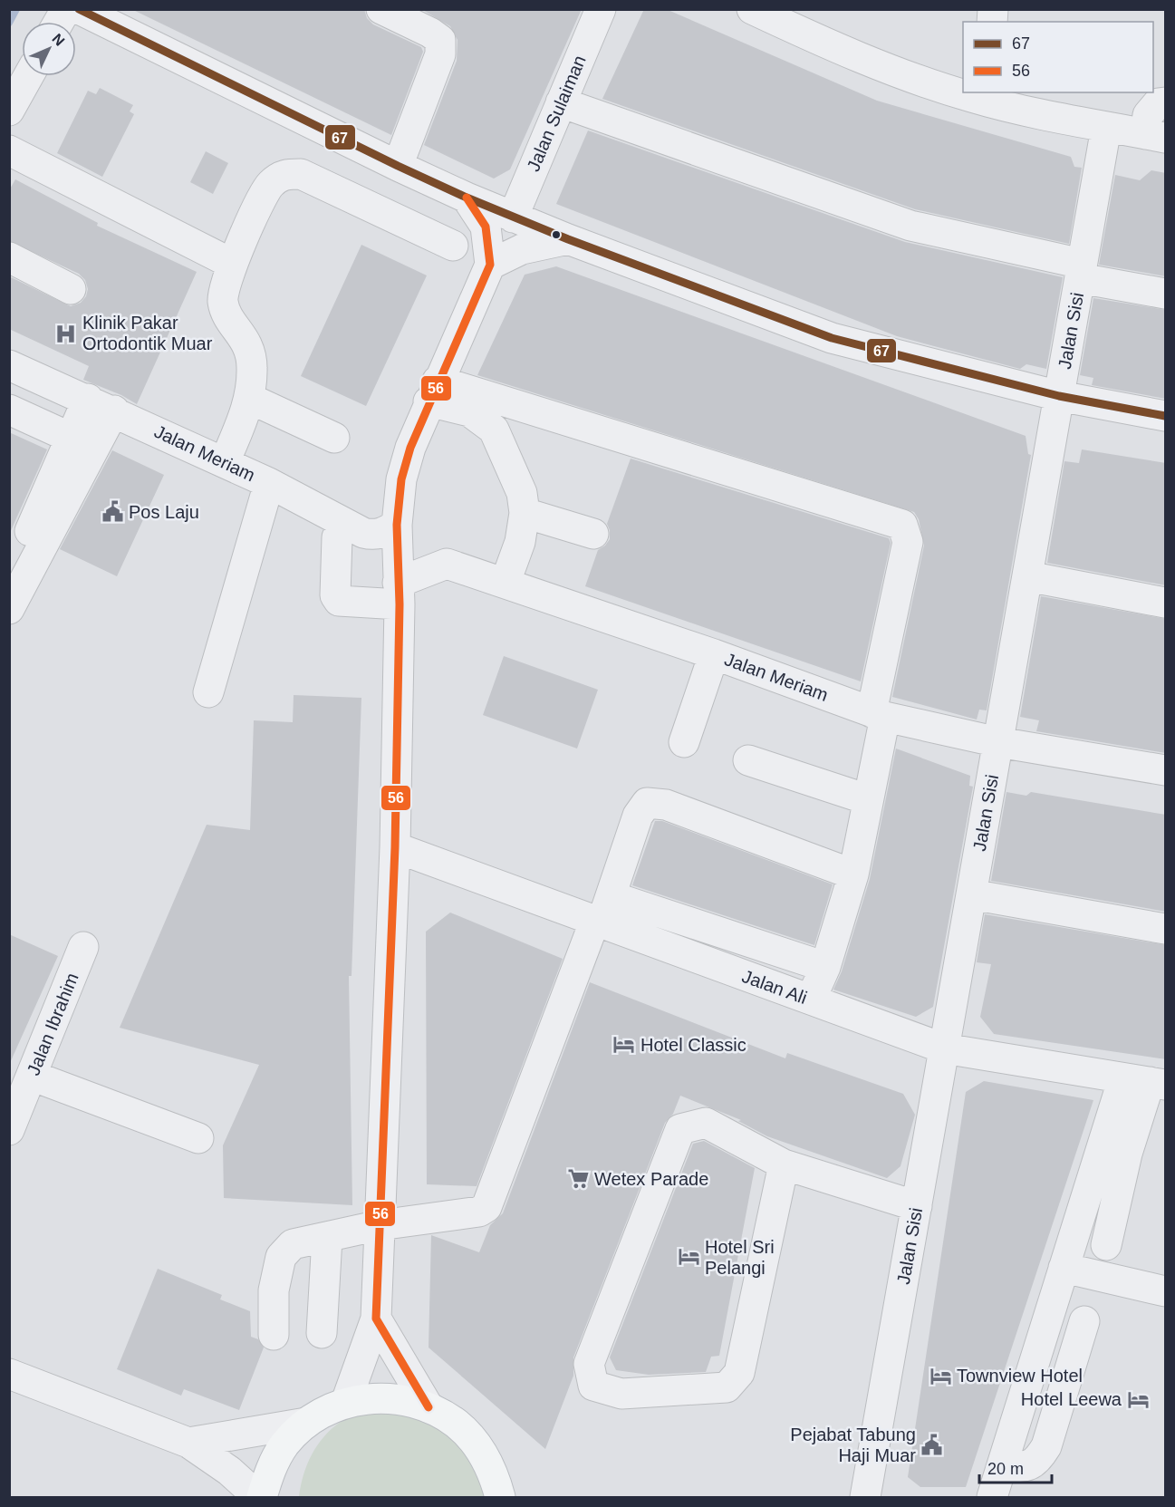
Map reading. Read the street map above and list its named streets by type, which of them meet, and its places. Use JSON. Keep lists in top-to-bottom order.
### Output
{
  "streets": {
    "street": [
      "Jalan Sulaiman",
      "Jalan Sisi",
      "Jalan Meriam",
      "Jalan Ali",
      "Jalan Ibrahim"
    ]
  },
  "crossings": [
    ["Jalan Sisi", "Jalan Meriam"],
    ["Jalan Sisi", "Jalan Ali"]
  ],
  "places": {
    "hospital": ["Klinik Pakar Ortodontik Muar"],
    "public building": ["Pos Laju", "Pejabat Tabung Haji Muar"],
    "hotel": [
      "Hotel Classic",
      "Hotel Sri Pelangi",
      "Townview Hotel",
      "Hotel Leewa"
    ],
    "supermarket": ["Wetex Parade"]
  },
  "lines": ["transit line 67", "transit line 56"],
  "legend": ["67", "56"],
  "scale_bar": "20 m",
  "north": "top right"
}
